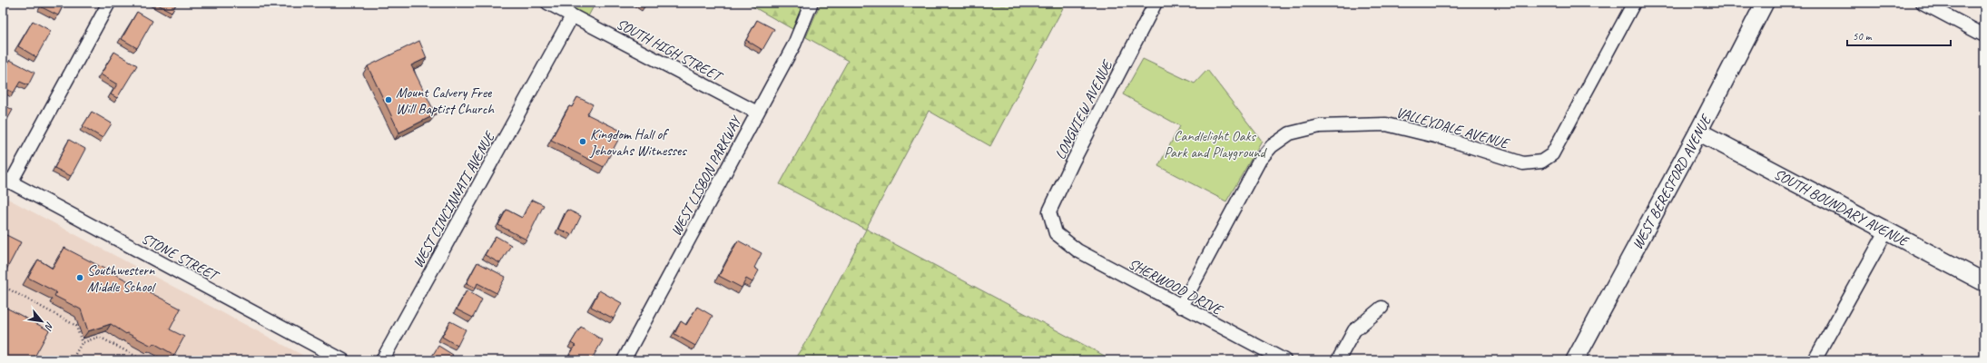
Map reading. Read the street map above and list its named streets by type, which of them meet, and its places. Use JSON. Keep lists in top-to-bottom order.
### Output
{
  "streets": {
    "street": [
      "SOUTH HIGH STREET",
      "LONGVIEW AVENUE",
      "VALLEYDALE AVENUE",
      "WEST LISBON PARKWAY",
      "WEST BERESFORD AVENUE",
      "WEST CINCINNATI AVENUE",
      "SOUTH BOUNDARY AVENUE",
      "STONE STREET",
      "SHERWOOD DRIVE"
    ]
  },
  "crossings": [
    ["SOUTH HIGH STREET", "WEST LISBON PARKWAY"],
    ["SOUTH HIGH STREET", "WEST CINCINNATI AVENUE"],
    ["LONGVIEW AVENUE", "SHERWOOD DRIVE"],
    ["VALLEYDALE AVENUE", "SHERWOOD DRIVE"],
    ["WEST BERESFORD AVENUE", "SOUTH BOUNDARY AVENUE"]
  ],
  "parks": ["Candlelight Oaks Park and Playground"],
  "places": ["Mount Calvery Free Will Baptist Church", "Kingdom Hall of Jehovahs Witnesses", "Southwestern Middle School"],
  "scale_bar": "50 m",
  "north": "bottom right"
}
